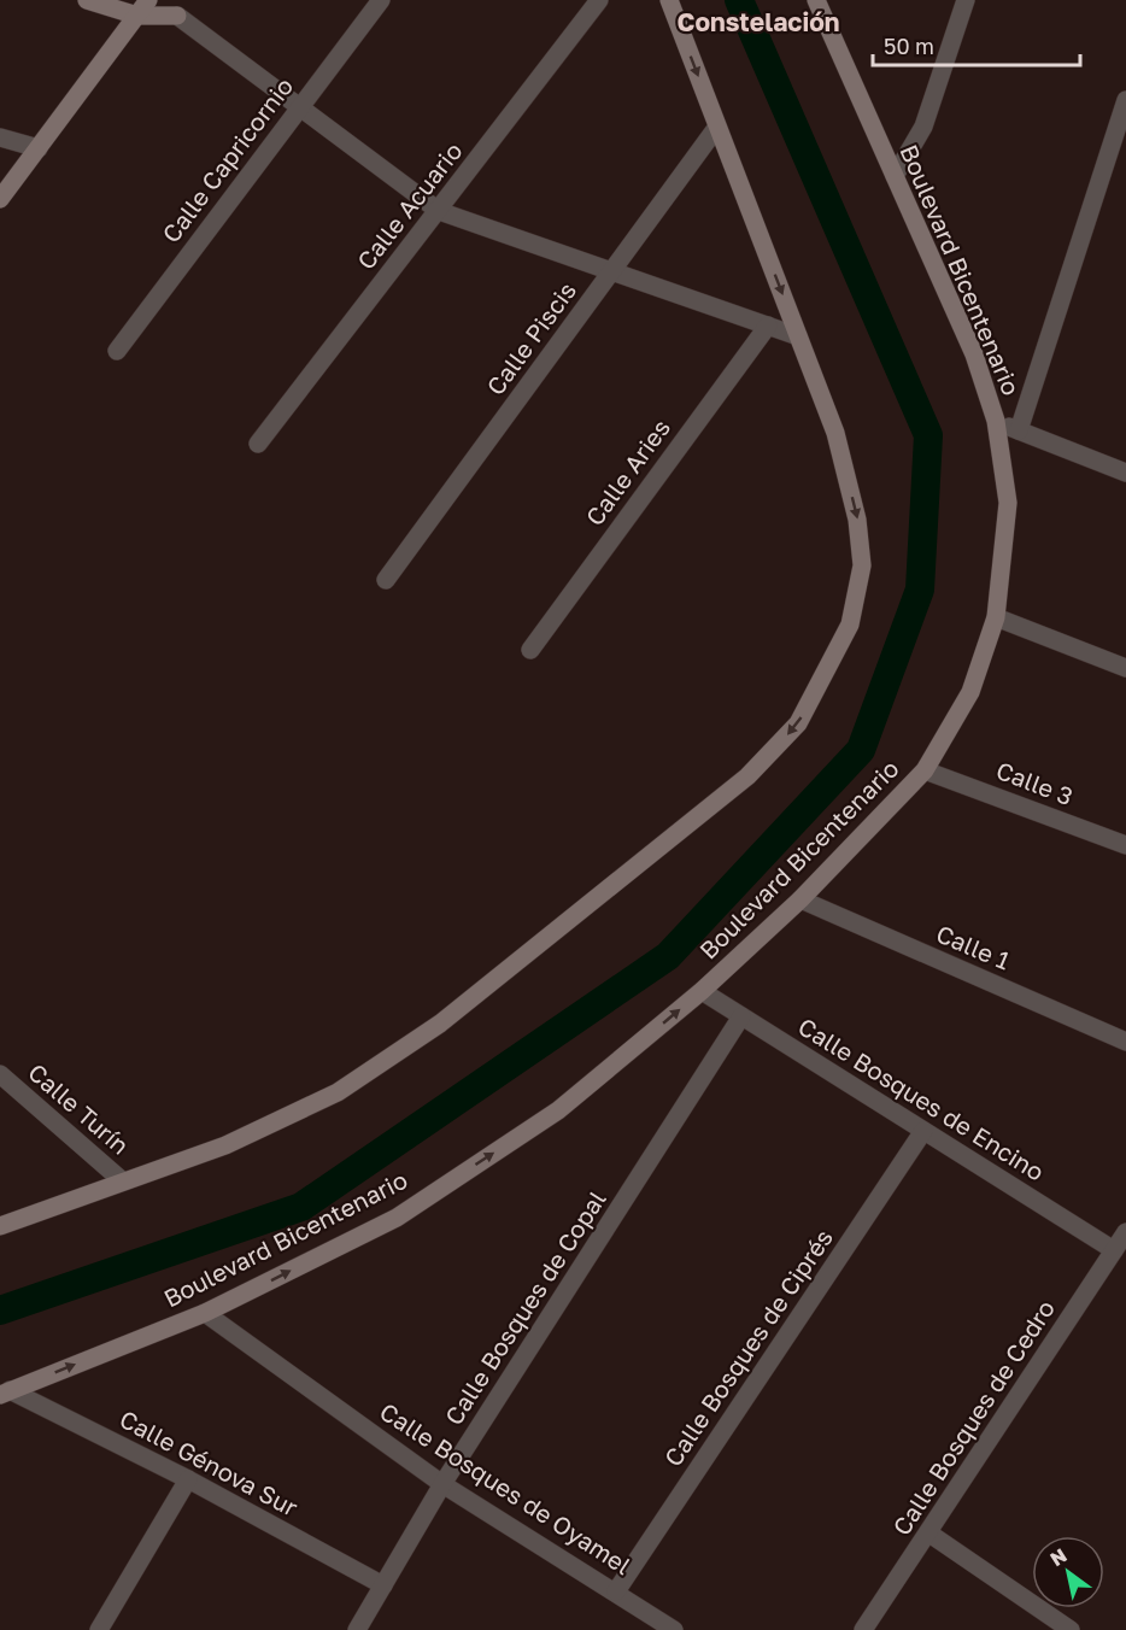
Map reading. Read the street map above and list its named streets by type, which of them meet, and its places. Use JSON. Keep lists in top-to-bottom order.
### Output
{
  "streets": {
    "main road": ["Boulevard Bicentenario"],
    "street": [
      "Calle Capricornio",
      "Calle Acuario",
      "Calle Piscis",
      "Calle Aries",
      "Calle 3",
      "Calle 1",
      "Calle Bosques de Encino",
      "Calle Turín",
      "Calle Bosques de Copal",
      "Calle Bosques de Ciprés",
      "Calle Bosques de Cedro",
      "Calle Génova Sur",
      "Calle Bosques de Oyamel"
    ]
  },
  "crossings": [
    ["Boulevard Bicentenario", "Calle 3"],
    ["Boulevard Bicentenario", "Calle 1"],
    ["Boulevard Bicentenario", "Calle Bosques de Encino"],
    ["Boulevard Bicentenario", "Calle Génova Sur"],
    ["Boulevard Bicentenario", "Calle Bosques de Oyamel"],
    ["Calle Bosques de Encino", "Calle Bosques de Copal"],
    ["Calle Bosques de Encino", "Calle Bosques de Ciprés"],
    ["Calle Bosques de Encino", "Calle Bosques de Cedro"],
    ["Calle Bosques de Copal", "Calle Génova Sur"],
    ["Calle Bosques de Copal", "Calle Bosques de Oyamel"],
    ["Calle Bosques de Ciprés", "Calle Bosques de Oyamel"]
  ],
  "one_way": ["Boulevard Bicentenario"],
  "districts": ["Constelación"],
  "scale_bar": "50 m",
  "north": "top left"
}
